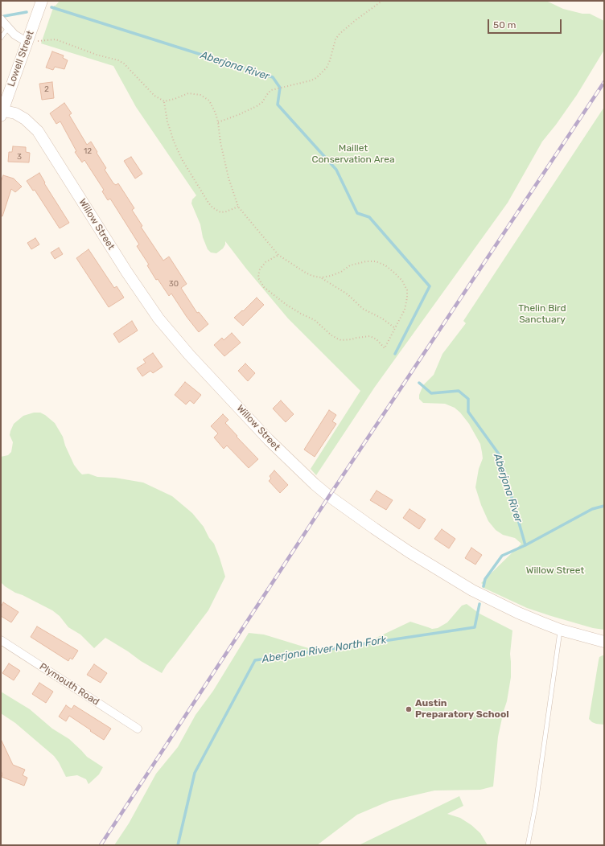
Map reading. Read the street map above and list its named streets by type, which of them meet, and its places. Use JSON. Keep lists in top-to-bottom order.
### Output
{
  "streets": {
    "main road": ["Lowell Street", "Willow Street"],
    "street": ["Plymouth Road"]
  },
  "crossings": [
    ["Lowell Street", "Willow Street"]
  ],
  "water": ["Aberjona River", "Aberjona River North Fork"],
  "parks": ["Maillet Conservation Area", "Thelin Bird Sanctuary", "Willow Street"],
  "places": ["Austin Preparatory School"],
  "house_numbers": [
    "2",
    "12",
    "3",
    "30"
  ],
  "scale_bar": "50 m"
}
